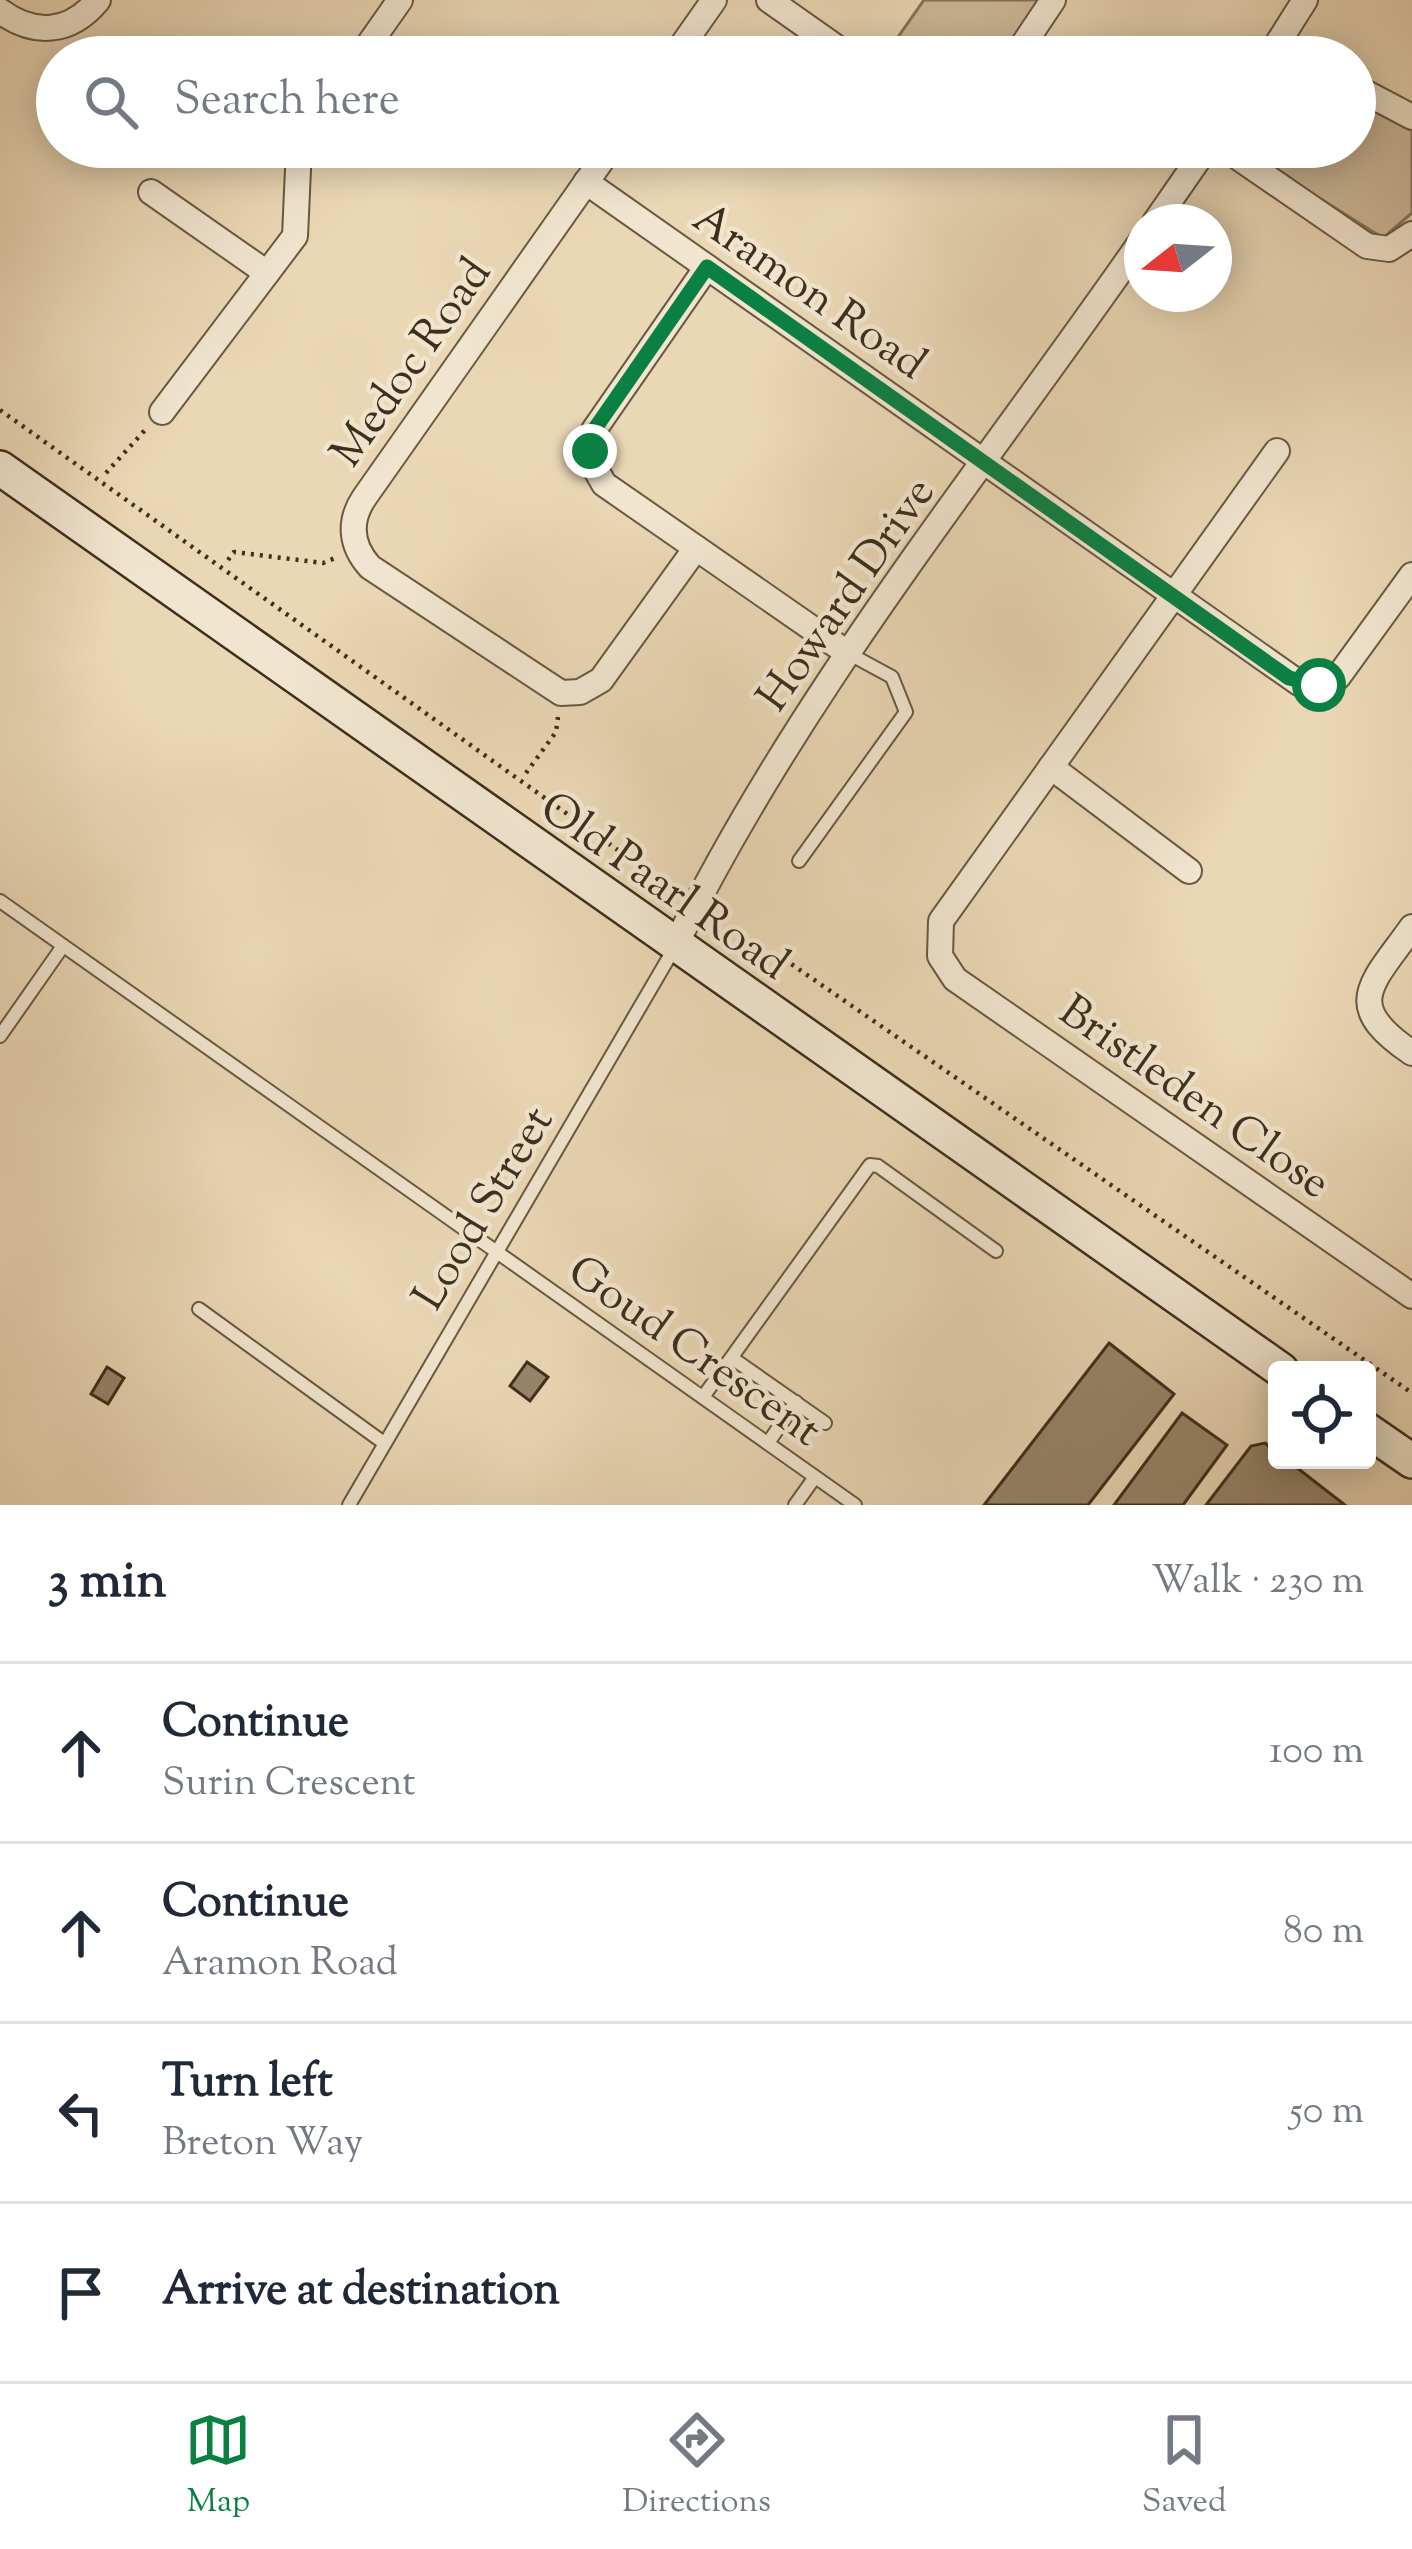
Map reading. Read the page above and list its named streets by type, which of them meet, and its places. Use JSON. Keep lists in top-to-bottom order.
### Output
{
  "streets": {
    "main road": ["Old Paarl Road"],
    "street": [
      "Aramon Road",
      "Medoc Road",
      "Howard Drive",
      "Bristleden Close"
    ],
    "lane": ["Lood Street", "Goud Crescent"]
  },
  "crossings": [
    ["Aramon Road", "Medoc Road"],
    ["Aramon Road", "Howard Drive"],
    ["Howard Drive", "Old Paarl Road"],
    ["Howard Drive", "Lood Street"],
    ["Old Paarl Road", "Lood Street"],
    ["Lood Street", "Goud Crescent"]
  ],
  "north": "left",
  "page": {
    "search": "Search here",
    "heading": ["3 min", "Walk · 230 m"],
    "list": [
      ["Continue", "Surin Crescent", "100 m"],
      ["Continue", "Aramon Road", "80 m"],
      ["Turn left", "Breton Way", "50 m"],
      "Arrive at destination"
    ],
    "nav": ["Map", "Directions", "Saved"]
  }
}
